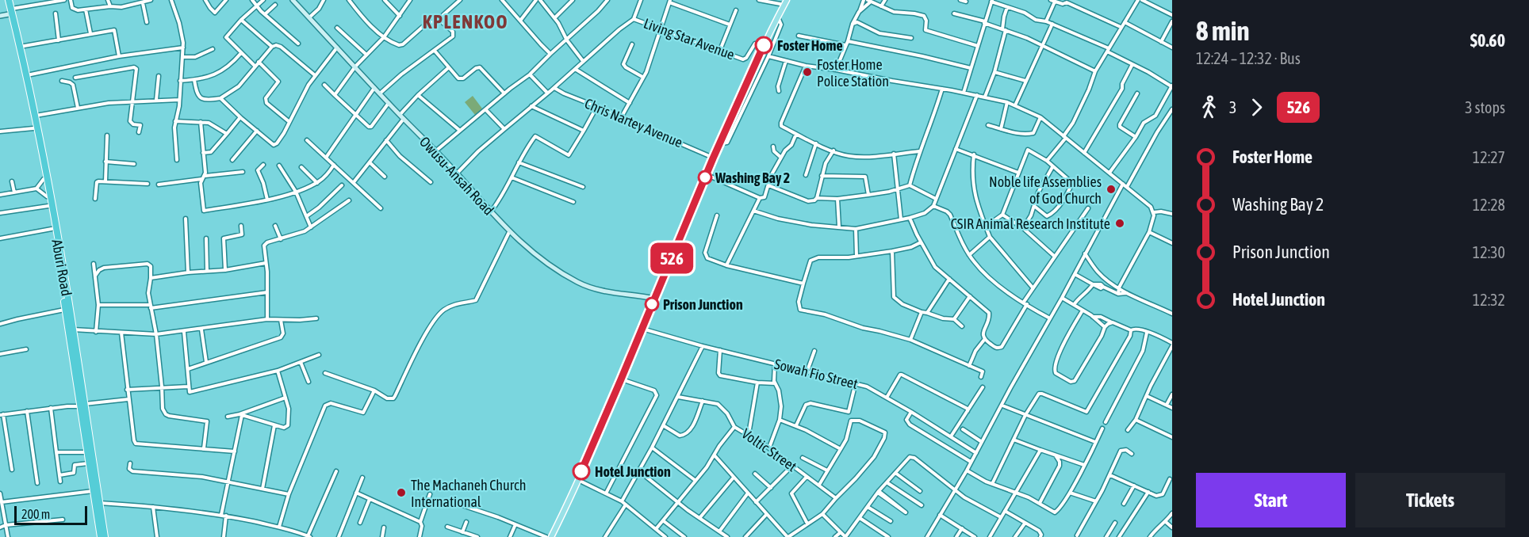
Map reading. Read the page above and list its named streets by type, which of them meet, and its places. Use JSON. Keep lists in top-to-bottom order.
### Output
{
  "streets": {
    "highway": ["Aburi Road"],
    "street": [
      "Living Star Avenue",
      "Chris Nartey Avenue",
      "Owusu-Ansah Road",
      "Sowah Fio Street",
      "Voltic Street"
    ]
  },
  "districts": ["KPLENKOO"],
  "places": [
    "Foster Home",
    "Foster Home Police Station",
    "Washing Bay 2",
    "Noble life Assemblies of God Church",
    "CSIR Animal Research Institute",
    "Prison Junction",
    "Hotel Junction",
    "The Machaneh Church International"
  ],
  "lines": ["bus line 526"],
  "scale_bar": "200 m",
  "page": {
    "on_map": "526",
    "heading": ["8 min", "12:24 – 12:32 · Bus", "$0.60"],
    "legs": ["3", "526", "3 stops"],
    "list": [
      {
        "name": "Foster Home",
        "value": "12:27"
      },
      {
        "name": "Washing Bay 2",
        "value": "12:28"
      },
      {
        "name": "Prison Junction",
        "value": "12:30"
      },
      {
        "name": "Hotel Junction",
        "value": "12:32"
      }
    ],
    "buttons": ["Start", "Tickets"],
    "scale": "200 m"
  }
}
